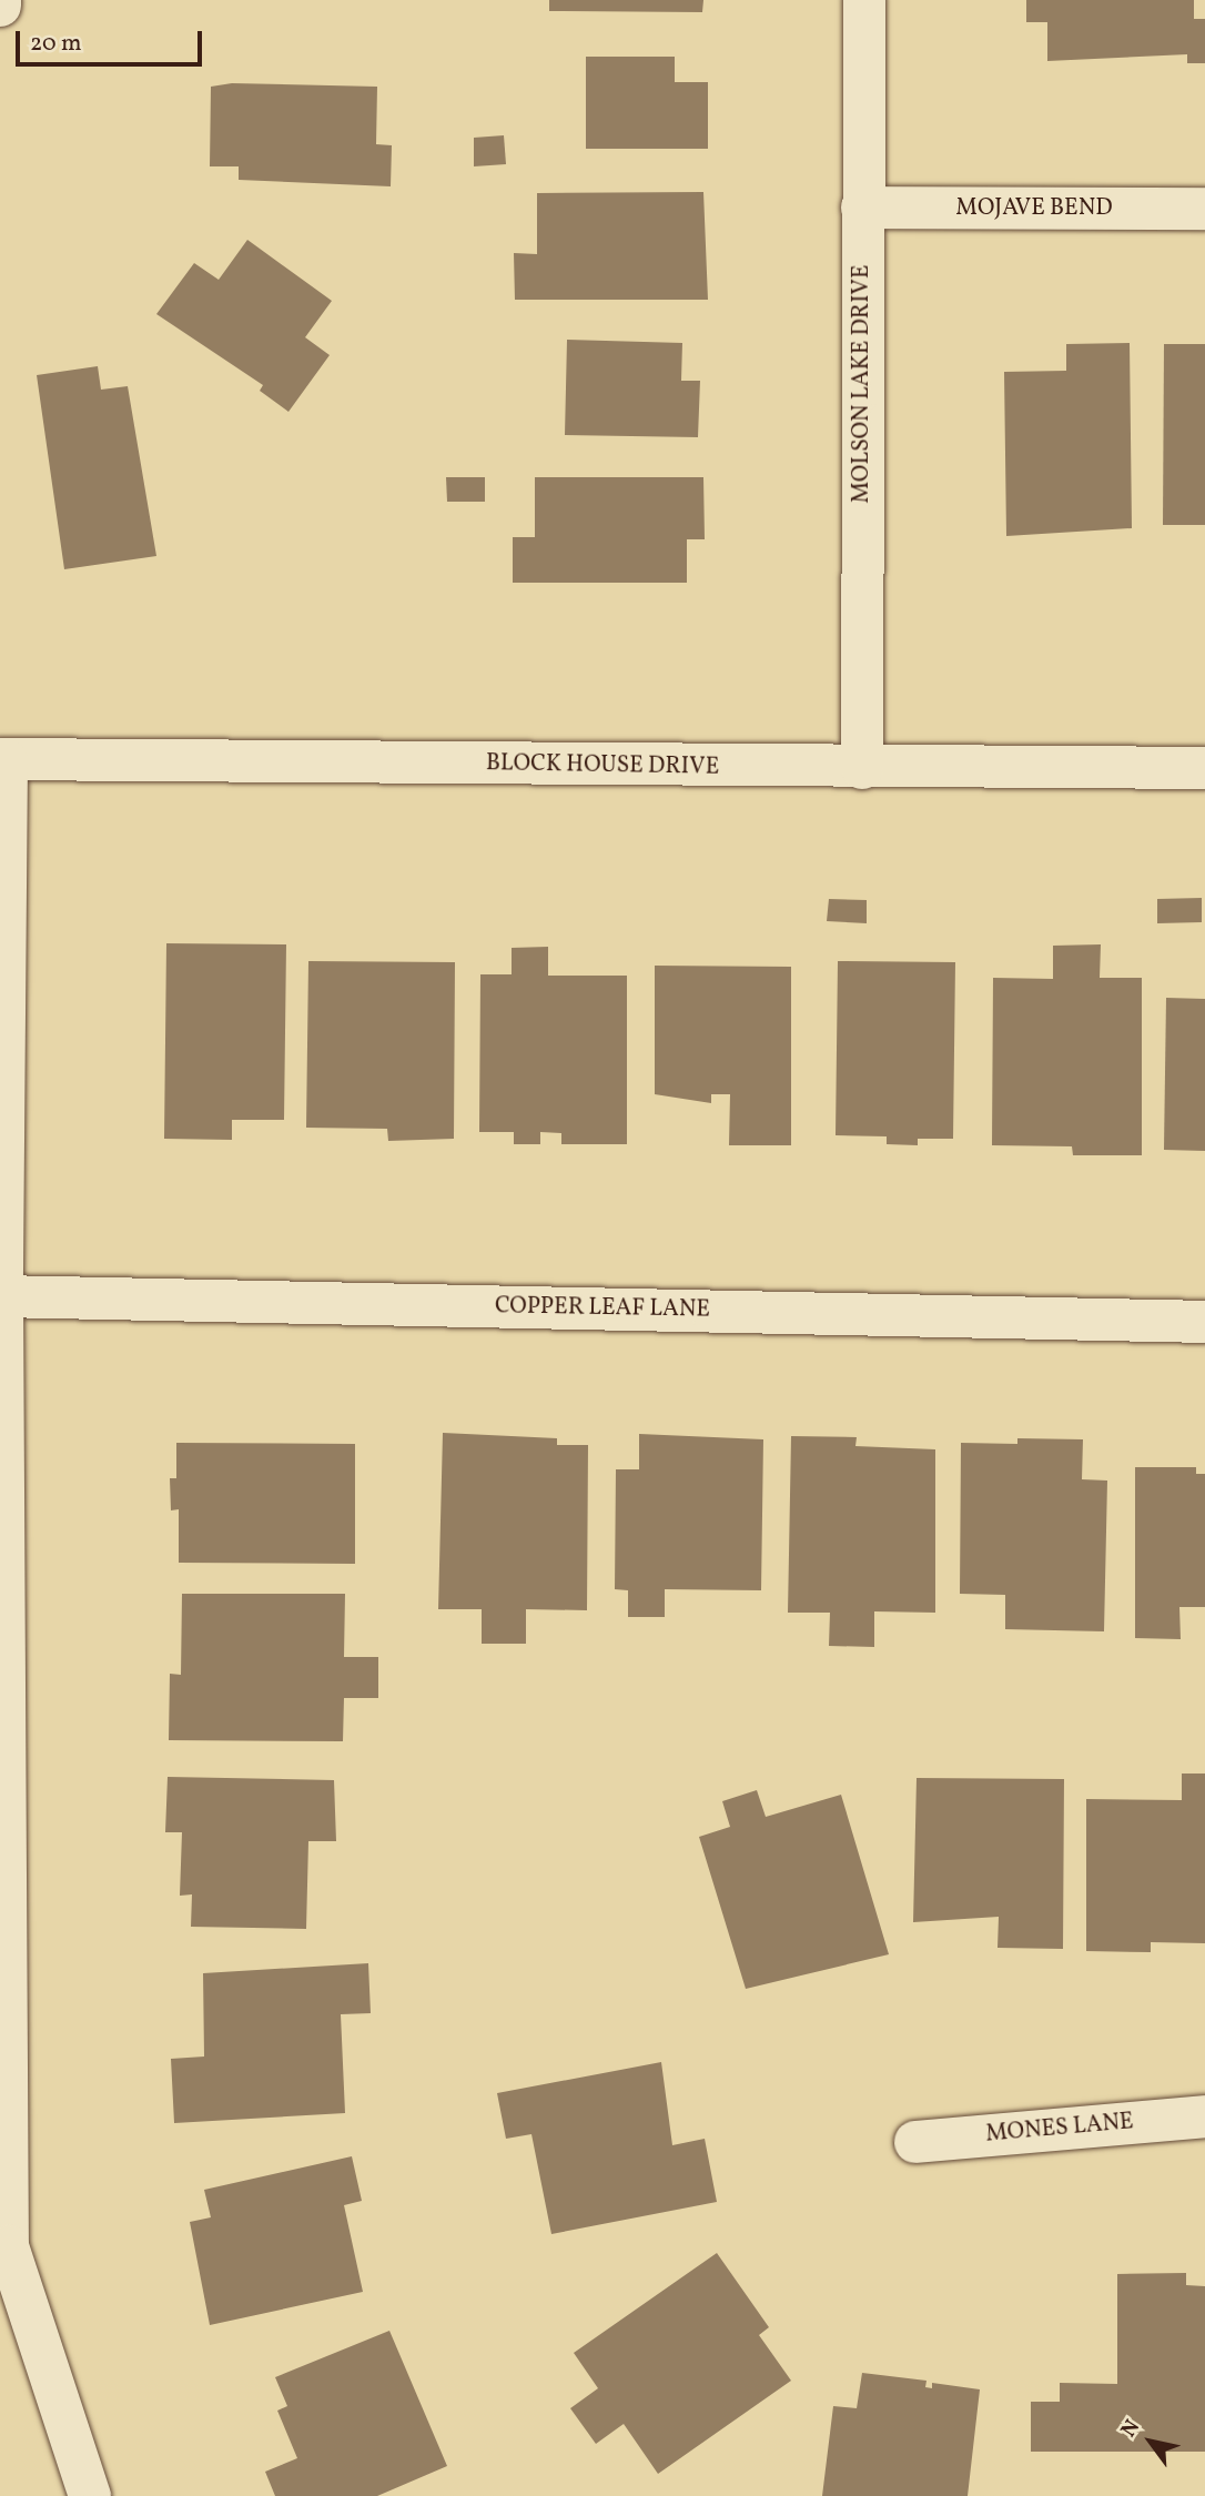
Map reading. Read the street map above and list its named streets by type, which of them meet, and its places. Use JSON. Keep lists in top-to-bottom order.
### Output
{
  "streets": {
    "street": [
      "MOJAVE BEND",
      "MOLSON LAKE DRIVE",
      "BLOCK HOUSE DRIVE",
      "COPPER LEAF LANE",
      "MONES LANE"
    ]
  },
  "crossings": [
    ["MOJAVE BEND", "MOLSON LAKE DRIVE"],
    ["MOLSON LAKE DRIVE", "BLOCK HOUSE DRIVE"]
  ],
  "scale_bar": "20 m",
  "north": "top left"
}
